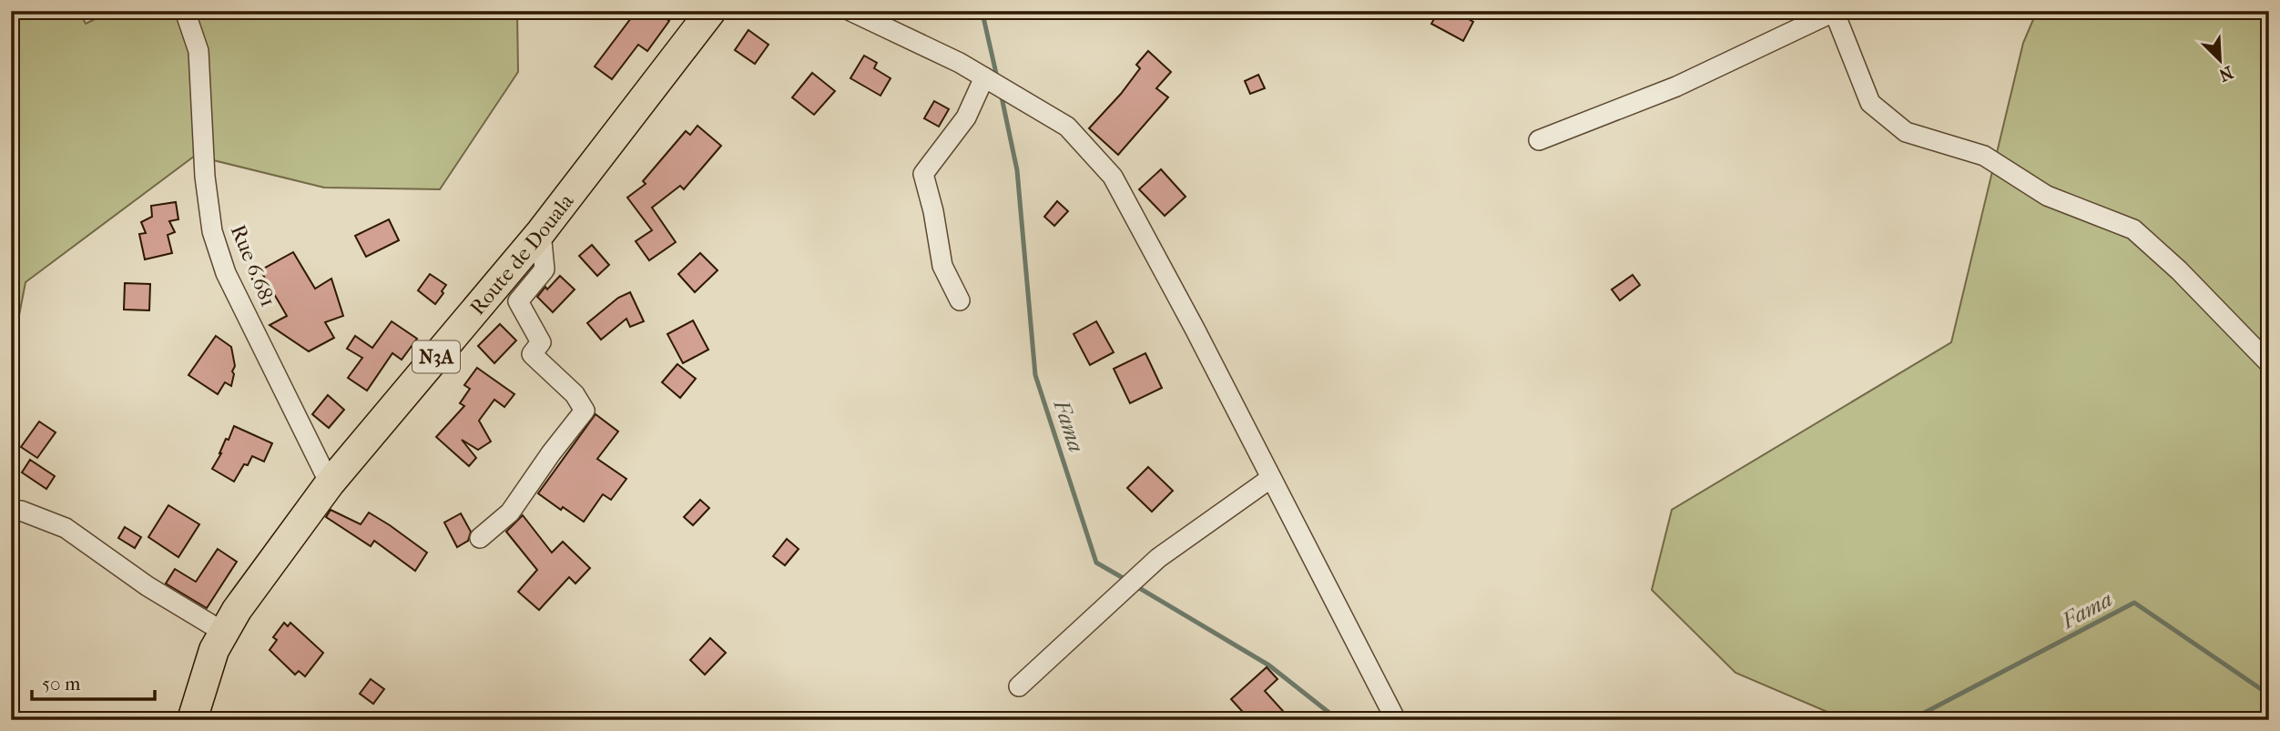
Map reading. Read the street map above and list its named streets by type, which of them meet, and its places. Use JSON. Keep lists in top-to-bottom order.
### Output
{
  "streets": {
    "highway": ["Route de Douala", "N3A"],
    "street": ["Rue 6.681"]
  },
  "crossings": [
    ["Route de Douala", "Rue 6.681"]
  ],
  "water": ["Fama"],
  "scale_bar": "50 m",
  "north": "bottom right"
}
